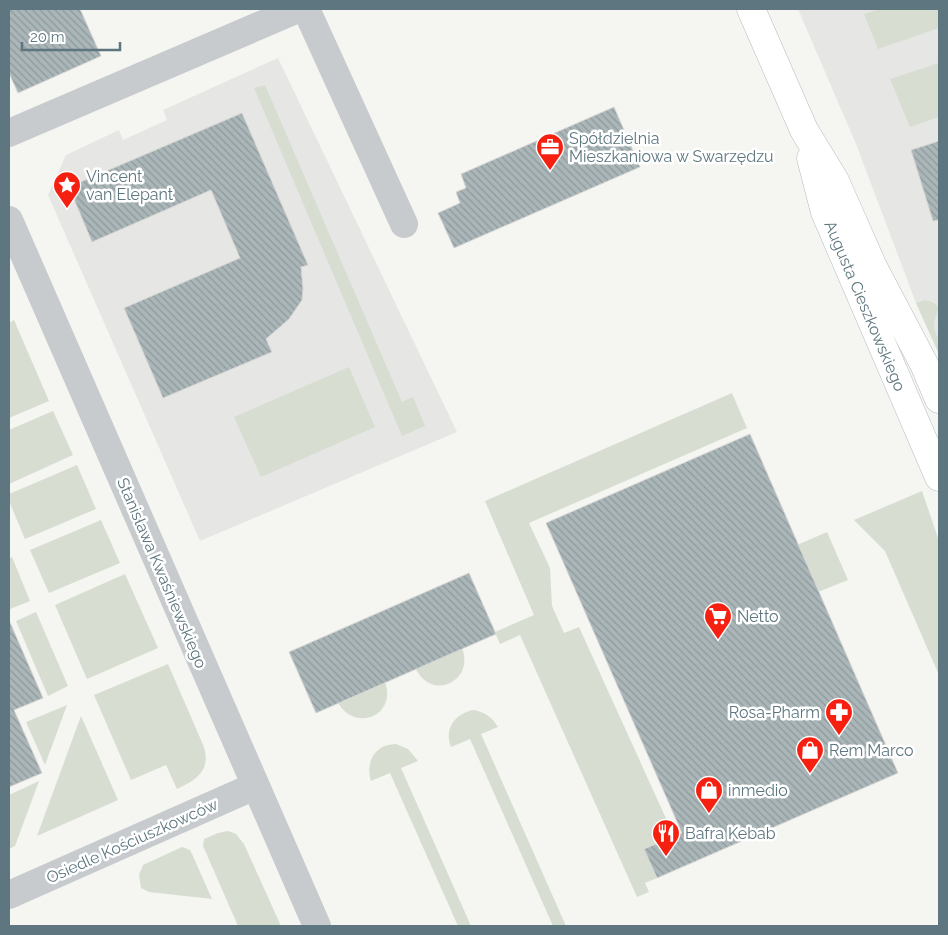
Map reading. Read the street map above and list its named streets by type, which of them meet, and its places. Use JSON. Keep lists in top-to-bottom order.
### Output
{
  "streets": {
    "street": ["Augusta Cieszkowskiego", "Stanisława Kwaśniewskiego", "Osiedle Kościuszkowców"]
  },
  "crossings": [
    ["Stanisława Kwaśniewskiego", "Osiedle Kościuszkowców"]
  ],
  "places": {
    "office": ["Spółdzielnia Mieszkaniowa w Swarzędzu"],
    "place": ["Vincent van Elepant"],
    "supermarket": ["Netto"],
    "pharmacy": ["Rosa-Pharm"],
    "shop": ["Rem Marco", "inmedio"],
    "restaurant": ["Bafra Kebab"]
  },
  "scale_bar": "20 m"
}
